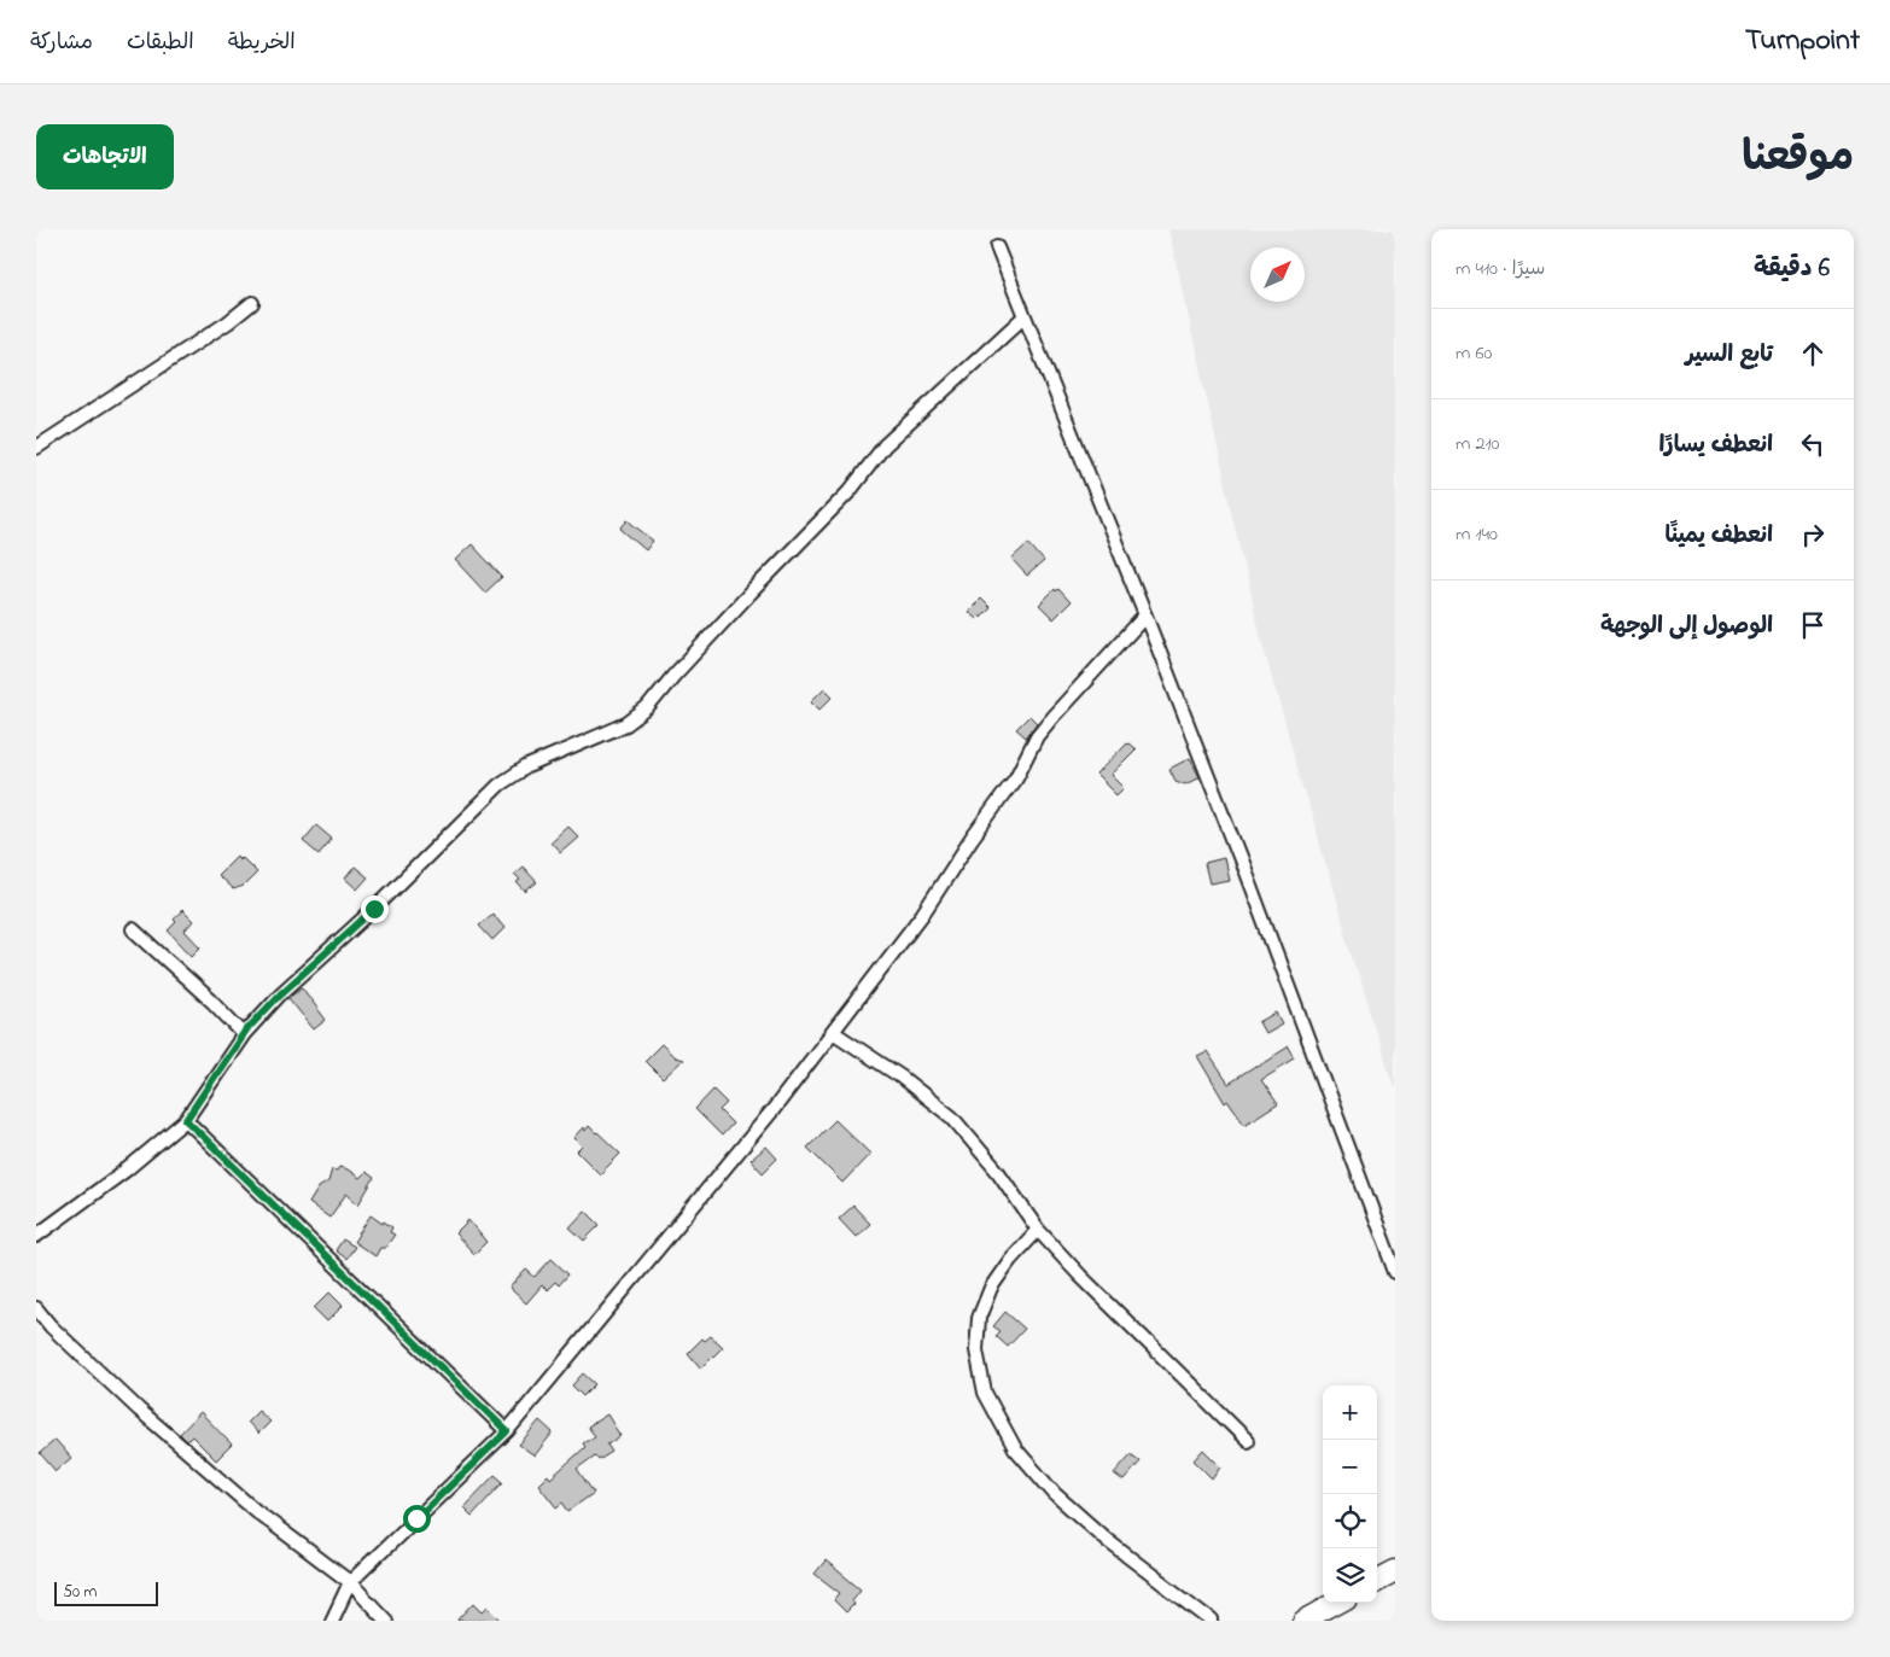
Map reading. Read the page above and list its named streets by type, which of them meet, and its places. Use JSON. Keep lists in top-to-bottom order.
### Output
{
  "scale_bar": "50 m",
  "north": "top right",
  "page": {
    "header": "Turnpoint",
    "nav": ["الخريطة", "الطبقات", "مشاركة"],
    "title": "موقعنا",
    "buttons": "الاتجاهات",
    "heading": ["6 دقيقة", "سيرًا · 410 m"],
    "list": [
      ["تابع السير", "60 m"],
      ["انعطف يسارًا", "210 m"],
      ["انعطف يمينًا", "140 m"],
      "الوصول إلى الوجهة"
    ],
    "map_buttons": ["+", "−"],
    "scale": "50 m"
  }
}
